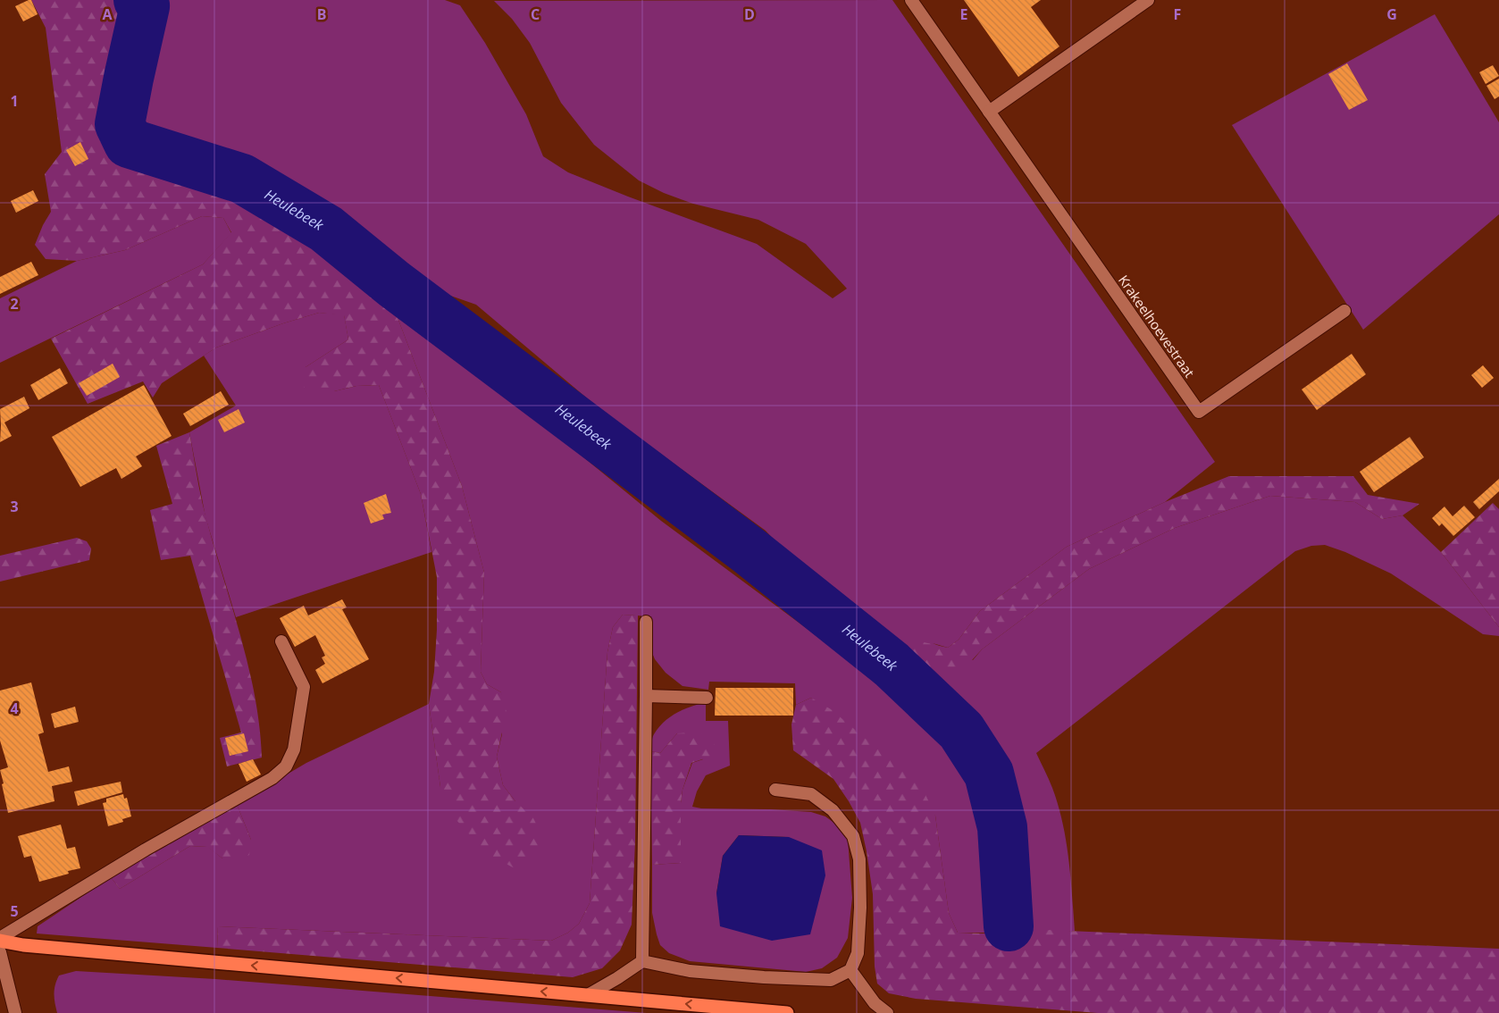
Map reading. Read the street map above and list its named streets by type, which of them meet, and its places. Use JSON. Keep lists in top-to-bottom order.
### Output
{
  "streets": {
    "street": ["Krakeelhoevestraat"]
  },
  "water": ["Heulebeek"],
  "grid": {
    "columns": [
      "A",
      "B",
      "C",
      "D",
      "E",
      "F",
      "G"
    ],
    "rows": [
      "1",
      "2",
      "3",
      "4",
      "5"
    ]
  }
}
